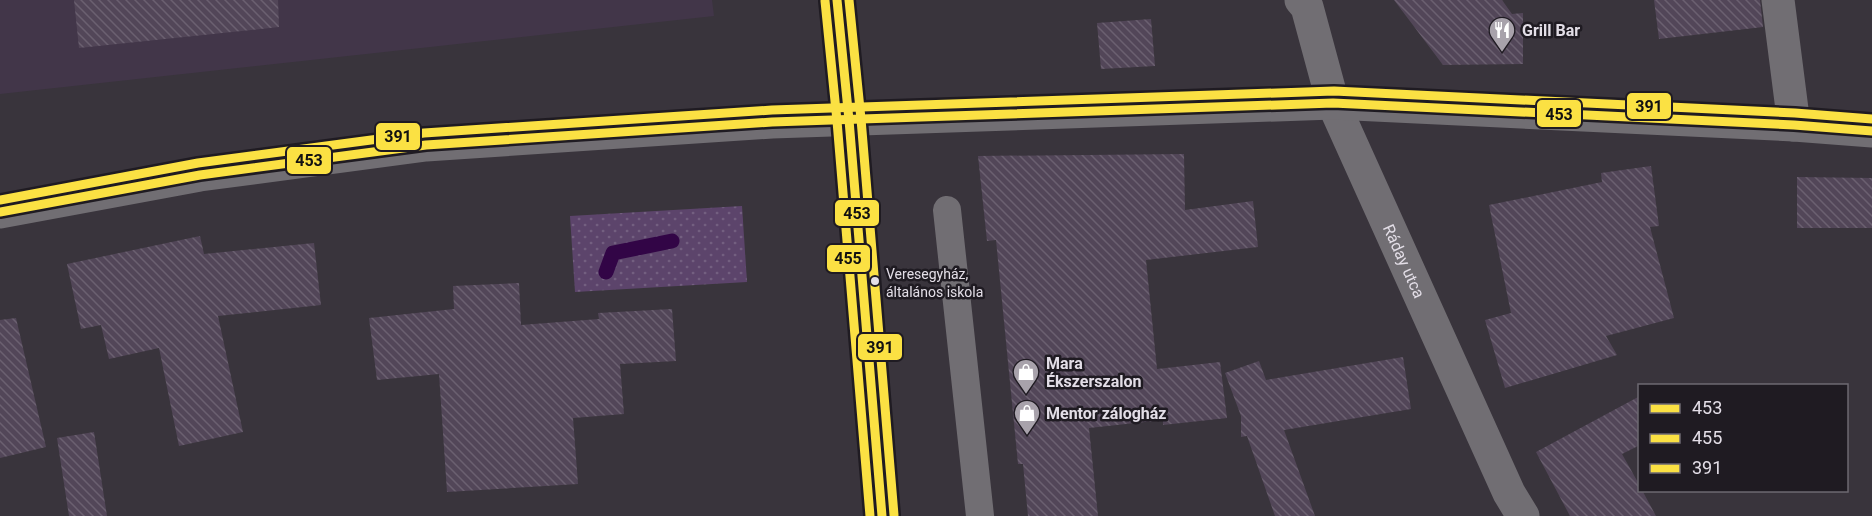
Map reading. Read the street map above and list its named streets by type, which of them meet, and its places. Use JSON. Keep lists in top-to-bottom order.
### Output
{
  "streets": {
    "main road": ["Ráday utca"]
  },
  "places": {
    "restaurant": ["Grill Bar"],
    "other": ["Veresegyház, általános iskola"],
    "shop": ["Mara Ékszerszalon", "Mentor zálogház"]
  },
  "lines": ["transit line 453", "transit line 391", "transit line 455"],
  "legend": ["453", "455", "391"]
}
